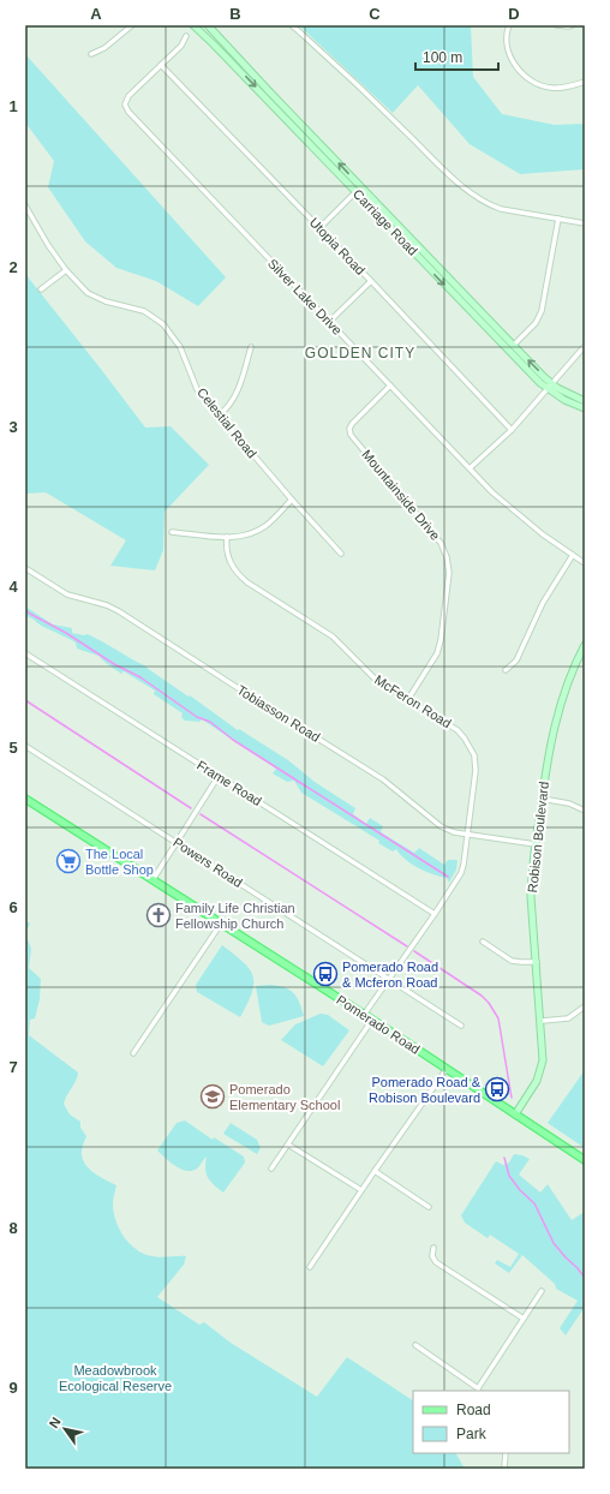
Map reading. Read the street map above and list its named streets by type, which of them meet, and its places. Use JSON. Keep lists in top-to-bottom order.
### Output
{
  "streets": {
    "main road": ["Pomerado Road"],
    "street": [
      "Carriage Road",
      "Utopia Road",
      "Silver Lake Drive",
      "Celestial Road",
      "Mountainside Drive",
      "McFeron Road",
      "Tobiasson Road",
      "Frame Road",
      "Robison Boulevard",
      "Powers Road"
    ]
  },
  "crossings": [
    ["Utopia Road", "Silver Lake Drive"],
    ["Silver Lake Drive", "Mountainside Drive"],
    ["Mountainside Drive", "McFeron Road"],
    ["McFeron Road", "Tobiasson Road"],
    ["McFeron Road", "Frame Road"],
    ["McFeron Road", "Powers Road"],
    ["McFeron Road", "Pomerado Road"],
    ["Tobiasson Road", "Robison Boulevard"],
    ["Robison Boulevard", "Pomerado Road"]
  ],
  "districts": ["GOLDEN CITY"],
  "parks": ["Meadowbrook Ecological Reserve"],
  "places": {
    "supermarket": ["The Local Bottle Shop"],
    "church": ["Family Life Christian Fellowship Church"],
    "bus stop": ["Pomerado Road & Mcferon Road", "Pomerado Road & Robison Boulevard"],
    "school or university": ["Pomerado Elementary School"]
  },
  "legend": ["Road", "Park"],
  "scale_bar": "100 m",
  "north": "top left",
  "grid": {
    "columns": [
      "A",
      "B",
      "C",
      "D"
    ],
    "rows": [
      "1",
      "2",
      "3",
      "4",
      "5",
      "6",
      "7",
      "8",
      "9"
    ]
  }
}
